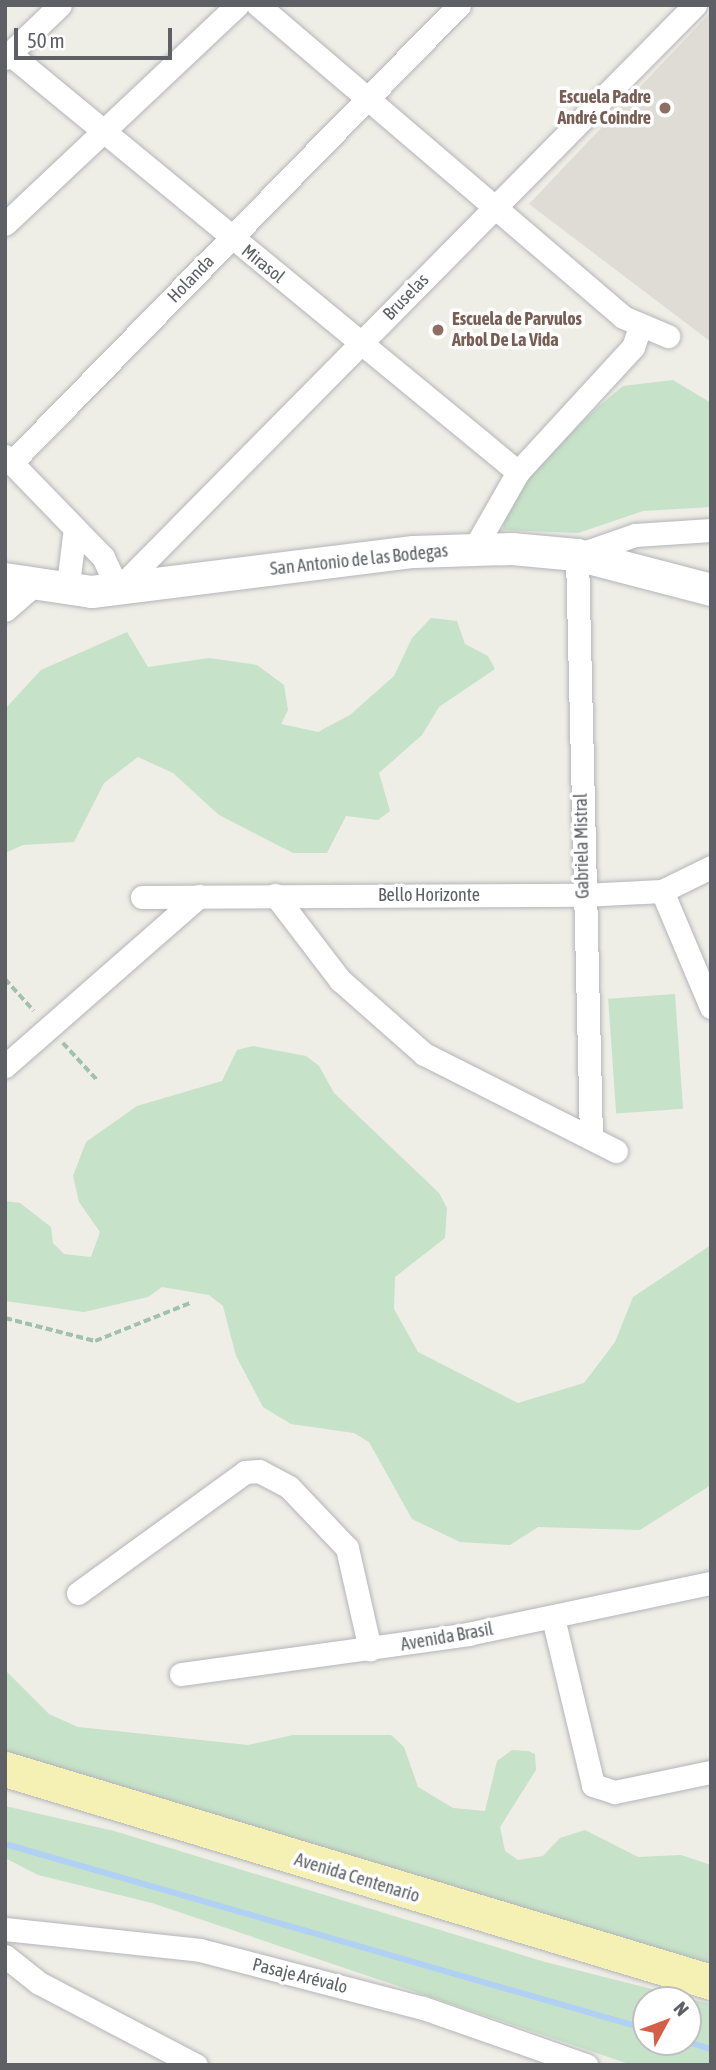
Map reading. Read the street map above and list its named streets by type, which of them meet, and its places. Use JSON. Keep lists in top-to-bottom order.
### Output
{
  "streets": {
    "main road": ["Avenida Centenario"],
    "street": [
      "Mirasol",
      "Holanda",
      "Bruselas",
      "San Antonio de las Bodegas",
      "Gabriela Mistral",
      "Bello Horizonte",
      "Avenida Brasil",
      "Pasaje Arévalo"
    ]
  },
  "crossings": [
    ["Mirasol", "Holanda"],
    ["Mirasol", "Bruselas"],
    ["Bruselas", "San Antonio de las Bodegas"],
    ["San Antonio de las Bodegas", "Gabriela Mistral"],
    ["Gabriela Mistral", "Bello Horizonte"]
  ],
  "places": ["Escuela Padre André Coindre", "Escuela de Parvulos Arbol De La Vida"],
  "scale_bar": "50 m",
  "north": "top right"
}
